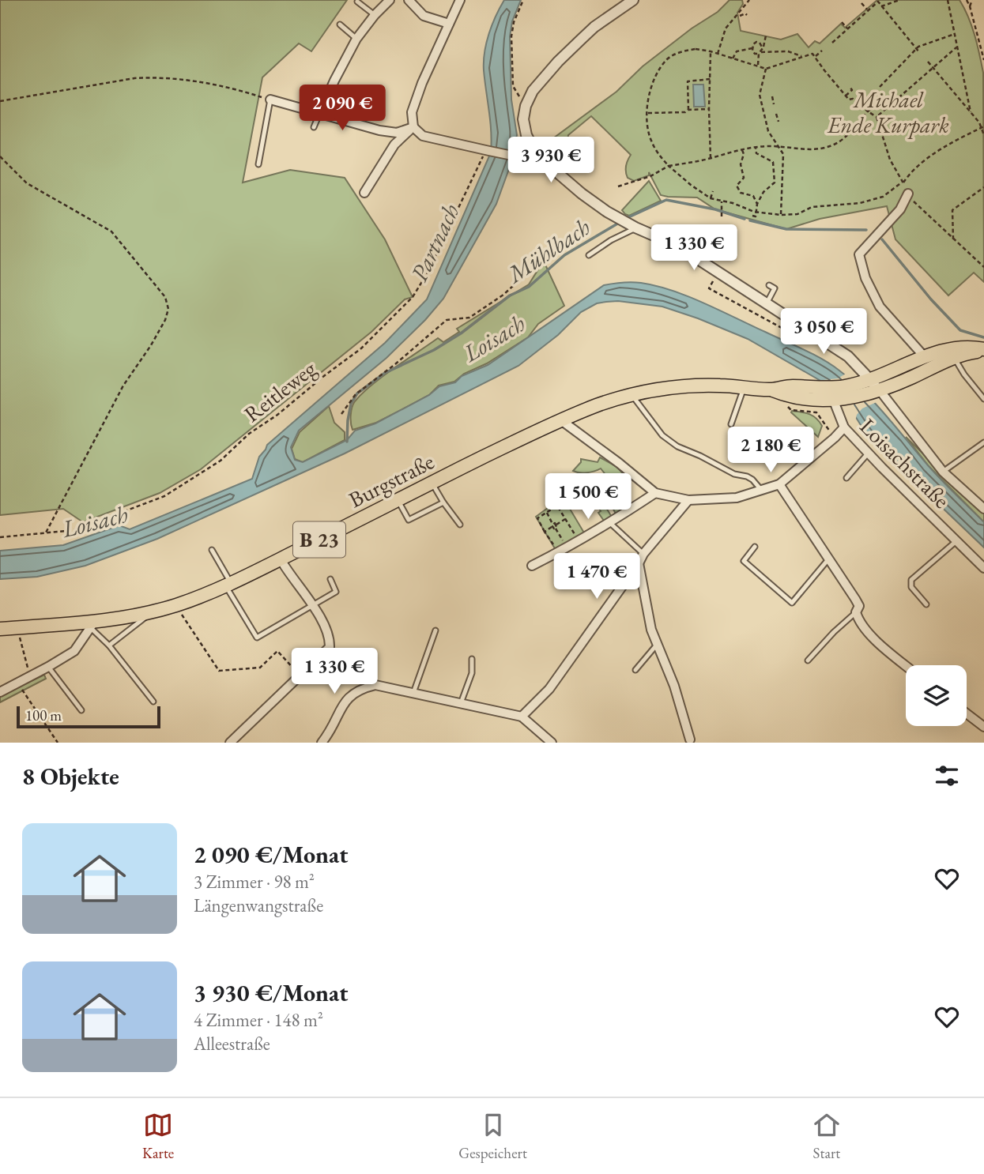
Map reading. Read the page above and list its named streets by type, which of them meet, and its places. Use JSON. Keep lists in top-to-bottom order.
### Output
{
  "streets": {
    "main road": ["Burgstraße", "B 23"],
    "street": ["Loisachstraße"],
    "path": ["Reitleweg"]
  },
  "crossings": [
    ["Loisachstraße", "Burgstraße"],
    ["Loisachstraße", "B 23"],
    ["Burgstraße", "B 23"]
  ],
  "water": ["Partnach", "Mühlbach", "Loisach"],
  "parks": ["Michael Ende Kurpark"],
  "scale_bar": "100 m",
  "page": {
    "price": [
      "2 090 €",
      "3 930 €",
      "1 330 €",
      "3 050 €",
      "2 180 €",
      "1 500 €",
      "1 470 €",
      "1 330 €"
    ],
    "scale": "100 m",
    "heading": "8 Objekte",
    "list": [
      {
        "name": "2 090 €/Monat",
        "note": "3 Zimmer · 98 m² · Längenwangstraße"
      },
      {
        "name": "3 930 €/Monat",
        "note": "4 Zimmer · 148 m² · Alleestraße"
      }
    ],
    "tabs": ["Karte", "Gespeichert", "Start"]
  }
}
